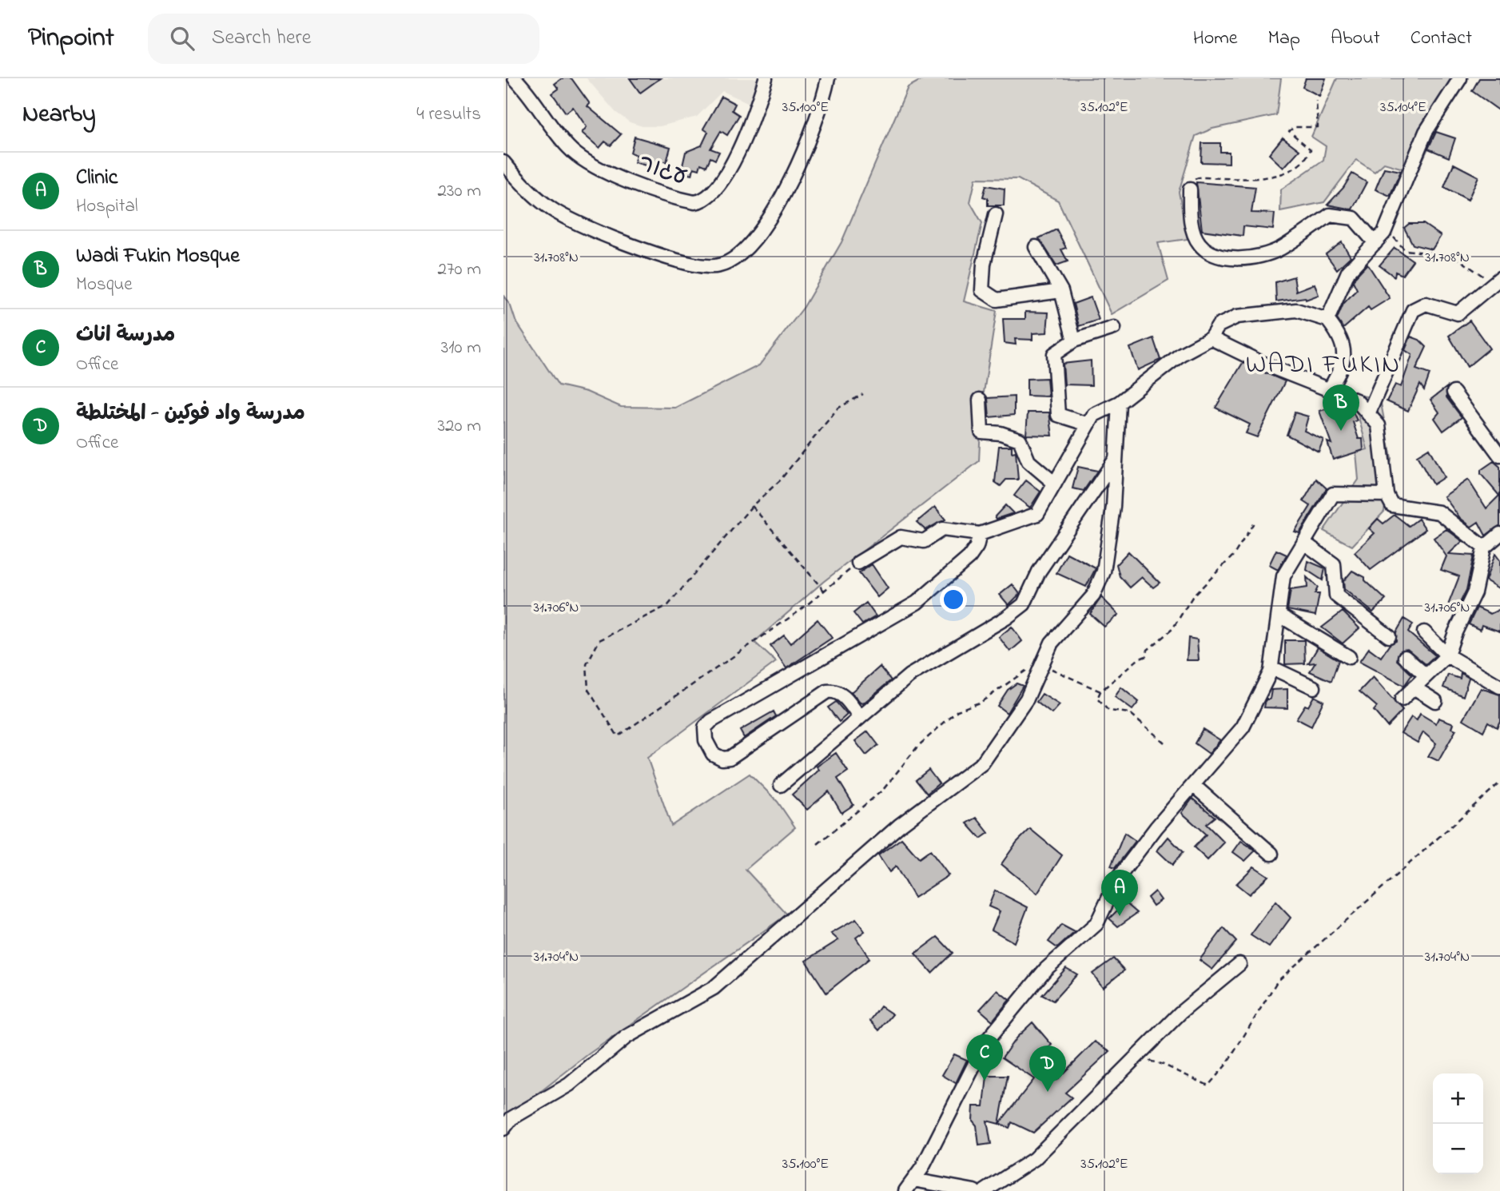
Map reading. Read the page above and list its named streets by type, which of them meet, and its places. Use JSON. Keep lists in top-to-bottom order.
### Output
{
  "streets": {
    "street": ["עגור"]
  },
  "districts": ["WADI FUKIN"],
  "page": {
    "header": "Pinpoint",
    "search": "Search here",
    "nav": [
      "Home",
      "Map",
      "About",
      "Contact"
    ],
    "heading": ["Nearby", "4 results"],
    "list": [
      {
        "mark": "A",
        "name": "Clinic",
        "note": "Hospital",
        "value": "230 m"
      },
      {
        "mark": "B",
        "name": "Wadi Fukin Mosque",
        "note": "Mosque",
        "value": "270 m"
      },
      {
        "mark": "C",
        "name": "مدرسة اناث",
        "note": "Office",
        "value": "310 m"
      },
      {
        "mark": "D",
        "name": "مدرسة واد فوكين - المختلطة",
        "note": "Office",
        "value": "320 m"
      }
    ],
    "pins": [
      "B",
      "A",
      "C",
      "D"
    ],
    "map_buttons": ["+", "−"]
  },
  "coordinates": [
    "35.100°E",
    "35.102°E",
    "35.104°E",
    "31.708°N",
    "31.706°N",
    "31.704°N"
  ]
}
